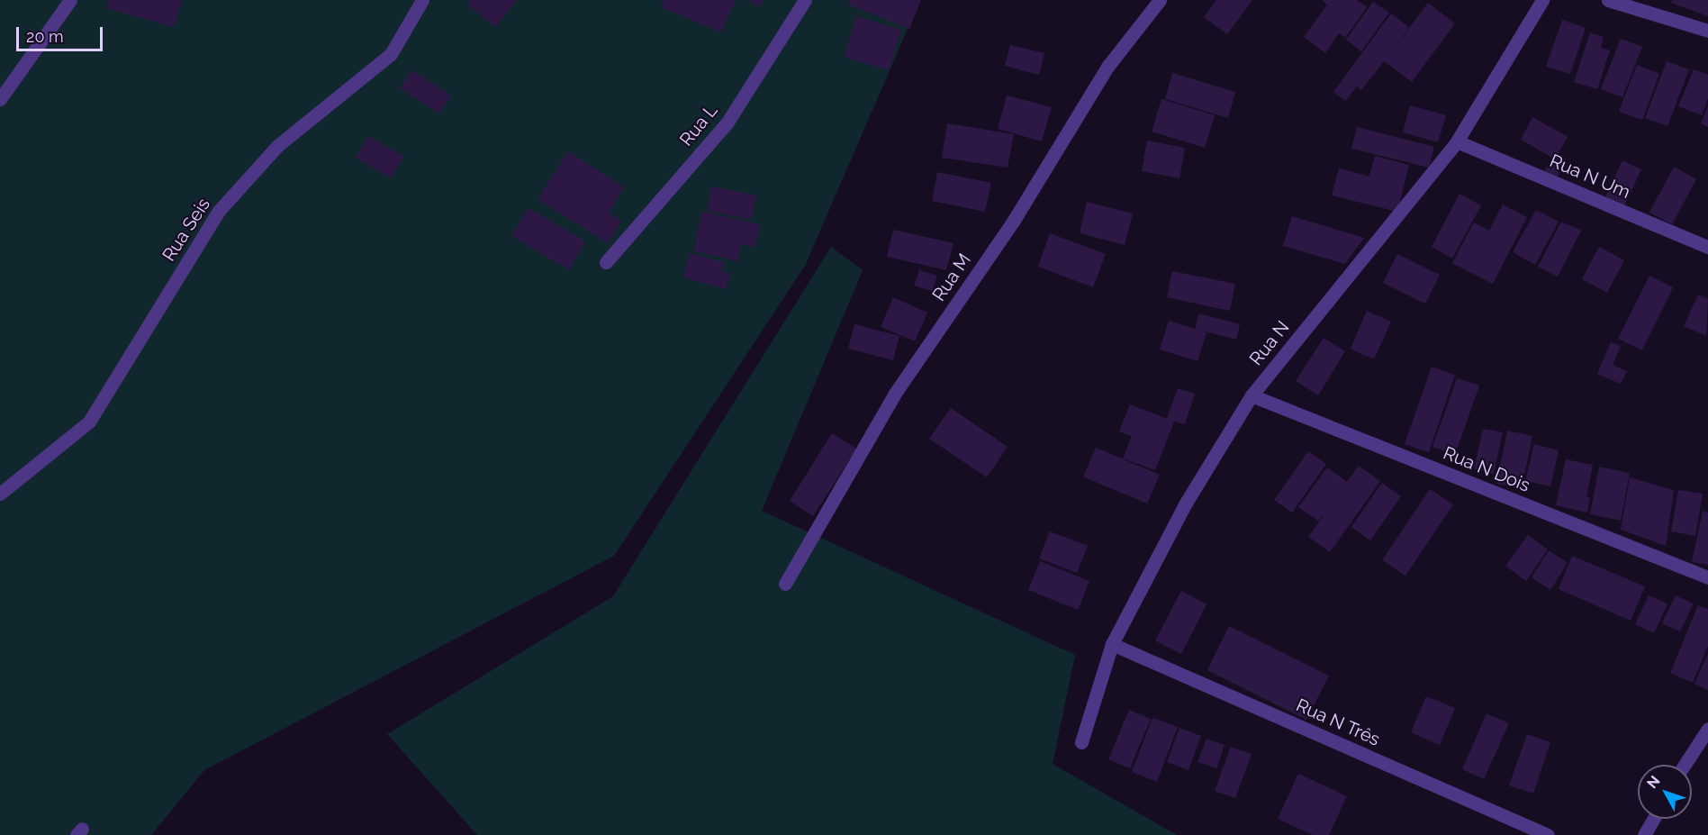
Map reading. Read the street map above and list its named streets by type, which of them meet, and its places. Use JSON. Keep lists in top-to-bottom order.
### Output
{
  "streets": {
    "street": [
      "Rua L",
      "Rua N Um",
      "Rua Seis",
      "Rua M",
      "Rua N",
      "Rua N Dois",
      "Rua N Três"
    ]
  },
  "crossings": [
    ["Rua N Um", "Rua N"],
    ["Rua N", "Rua N Dois"],
    ["Rua N", "Rua N Três"]
  ],
  "scale_bar": "20 m",
  "north": "top left"
}
